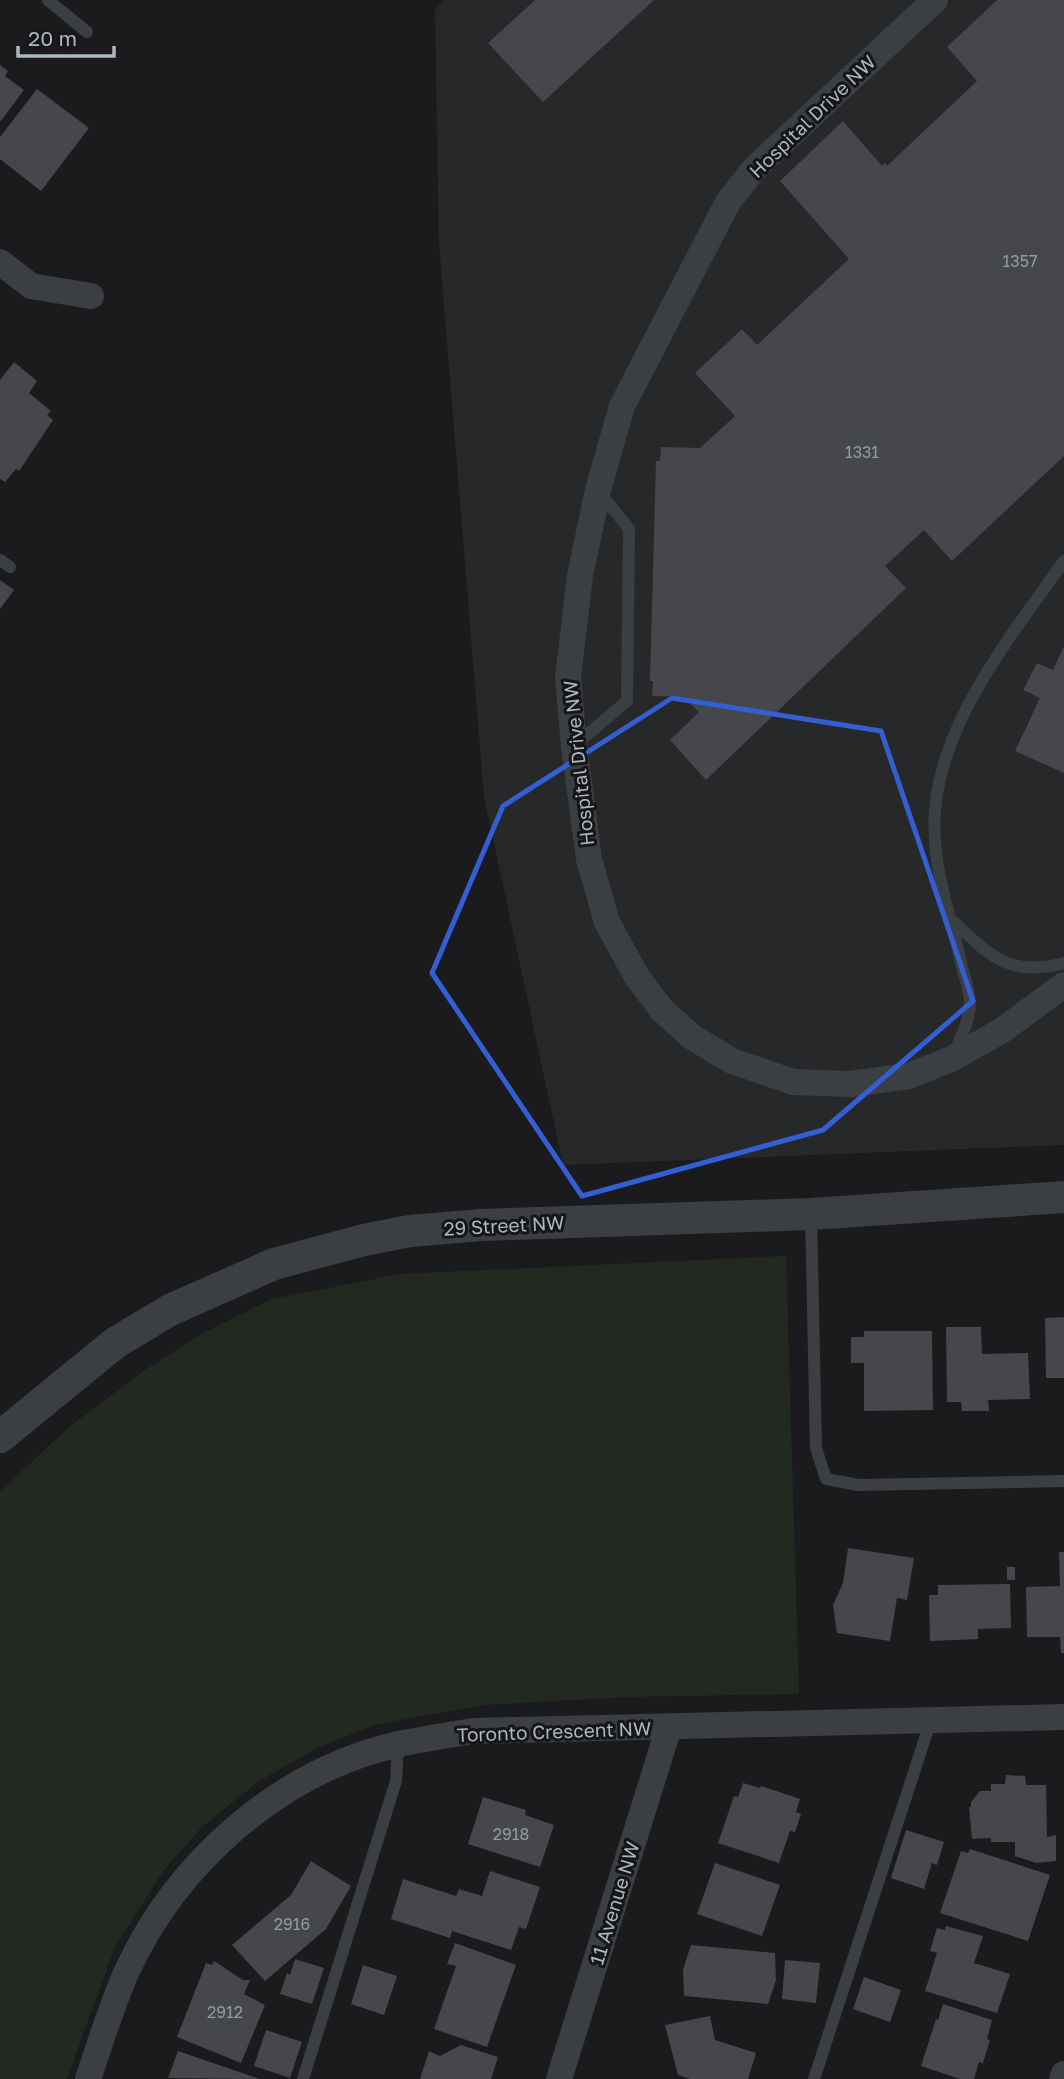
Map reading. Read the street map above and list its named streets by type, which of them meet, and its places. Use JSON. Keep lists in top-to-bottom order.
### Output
{
  "streets": {
    "street": [
      "Hospital Drive NW",
      "29 Street NW",
      "Toronto Crescent NW",
      "11 Avenue NW"
    ]
  },
  "crossings": [
    ["Toronto Crescent NW", "11 Avenue NW"]
  ],
  "house_numbers": [
    "1357",
    "1331",
    "2918",
    "2916",
    "2912"
  ],
  "scale_bar": "20 m"
}
